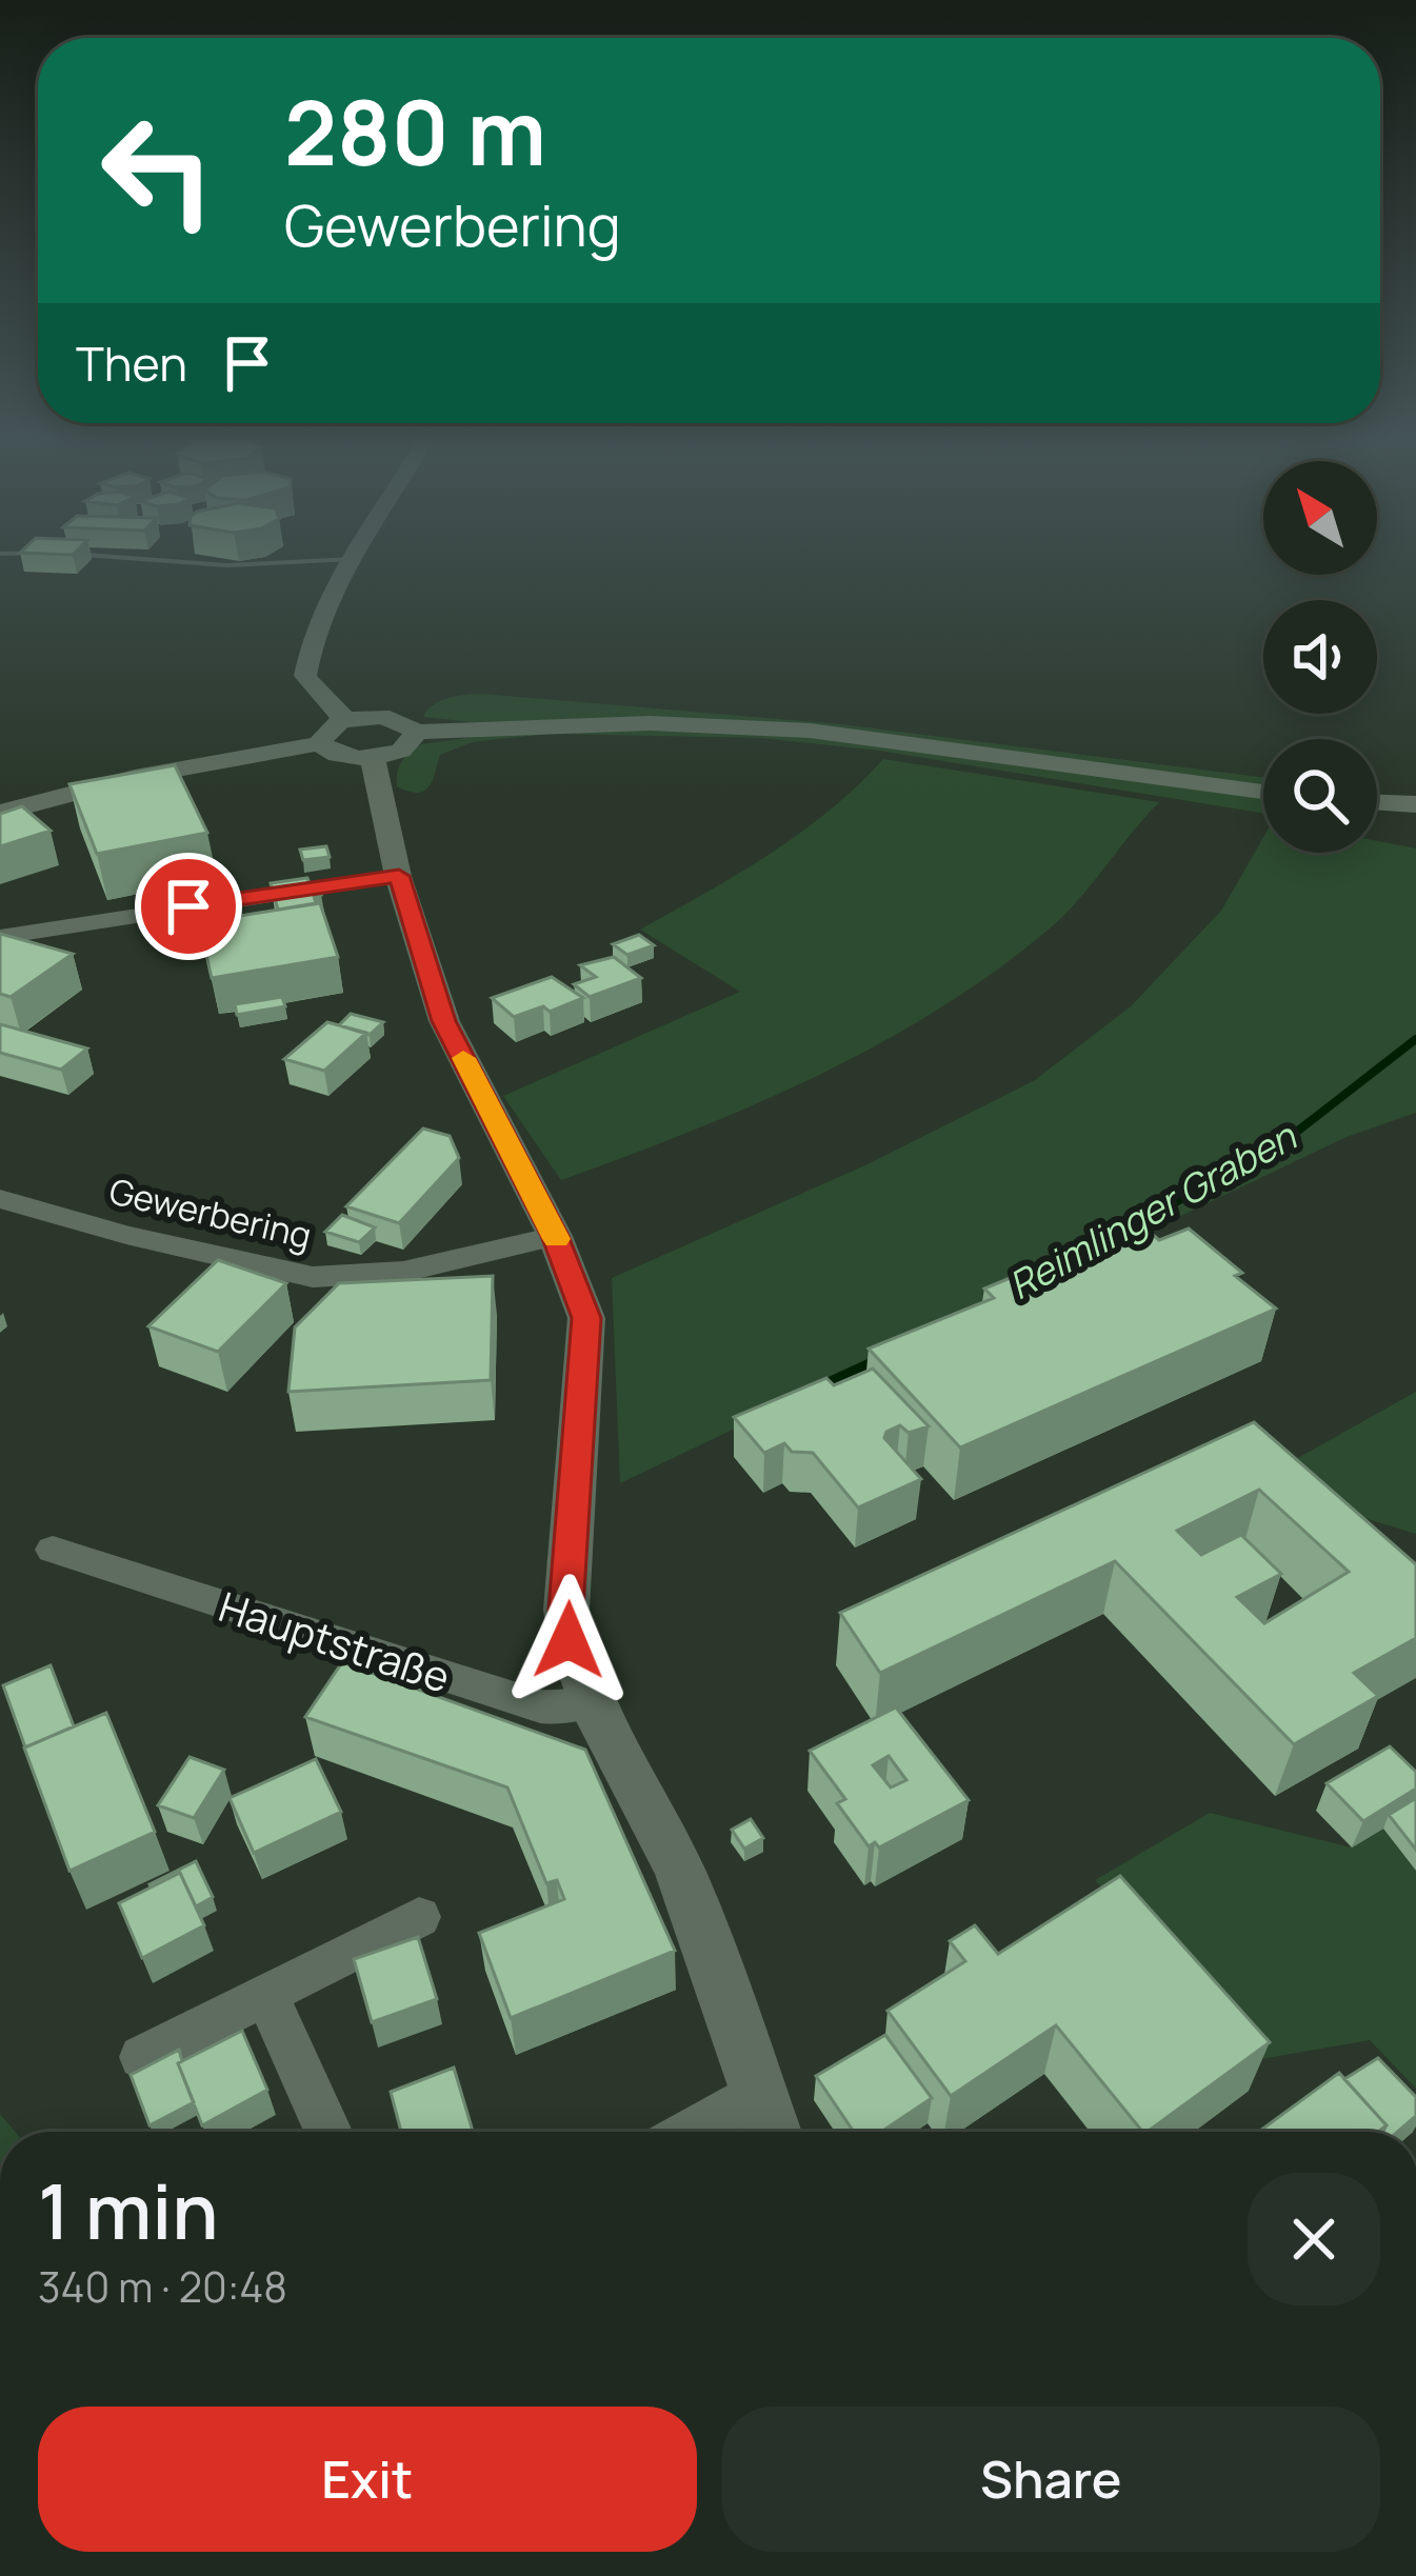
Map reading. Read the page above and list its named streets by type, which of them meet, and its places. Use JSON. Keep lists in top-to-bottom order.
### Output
{
  "streets": {
    "street": ["Gewerbering", "Hauptstraße"]
  },
  "water": ["Reimlinger Graben"],
  "north": "top left",
  "page": {
    "turn": ["280 m", "Gewerbering"],
    "then": "Then",
    "heading": ["1 min", "340 m · 20:48"],
    "buttons": ["Exit", "Share"]
  }
}
